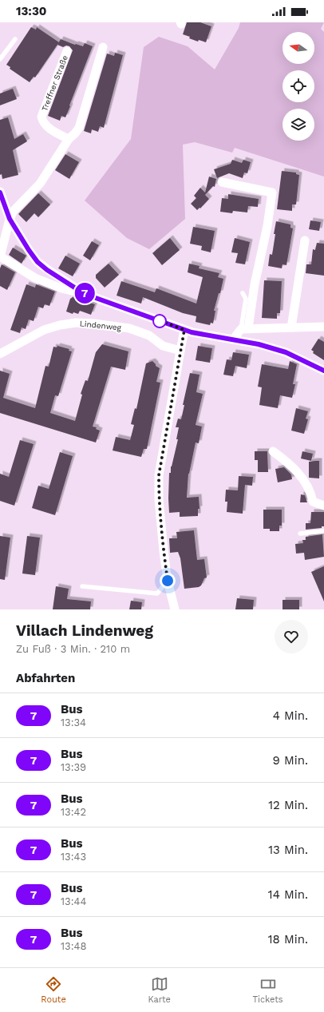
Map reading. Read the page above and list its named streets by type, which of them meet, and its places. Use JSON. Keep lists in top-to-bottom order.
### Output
{
  "streets": {
    "street": ["Treffner Straße", "Lindenweg"]
  },
  "lines": ["bus line 7"],
  "north": "left",
  "page": {
    "status": "13:30",
    "on_map": "7",
    "heading": [
      ["Villach Lindenweg", "Zu Fuß · 3 Min. · 210 m"],
      "Abfahrten"
    ],
    "list": [
      {
        "mark": "7",
        "name": "Bus",
        "note": "13:34",
        "value": "4 Min."
      },
      {
        "mark": "7",
        "name": "Bus",
        "note": "13:39",
        "value": "9 Min."
      },
      {
        "mark": "7",
        "name": "Bus",
        "note": "13:42",
        "value": "12 Min."
      },
      {
        "mark": "7",
        "name": "Bus",
        "note": "13:43",
        "value": "13 Min."
      },
      {
        "mark": "7",
        "name": "Bus",
        "note": "13:44",
        "value": "14 Min."
      },
      {
        "mark": "7",
        "name": "Bus",
        "note": "13:48",
        "value": "18 Min."
      }
    ],
    "tabs": ["Route", "Karte", "Tickets"]
  }
}
